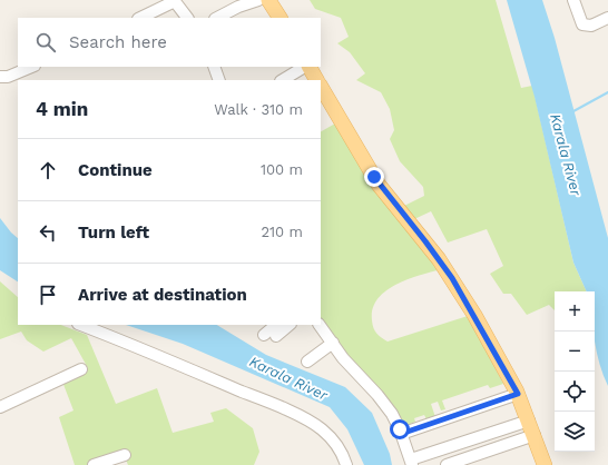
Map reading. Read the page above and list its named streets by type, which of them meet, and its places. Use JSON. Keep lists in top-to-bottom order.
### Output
{
  "water": ["Karala River"],
  "page": {
    "search": "Search here",
    "heading": ["4 min", "Walk · 310 m"],
    "list": [
      ["Continue", "100 m"],
      ["Turn left", "210 m"],
      "Arrive at destination"
    ],
    "map_buttons": ["+", "−"]
  }
}
